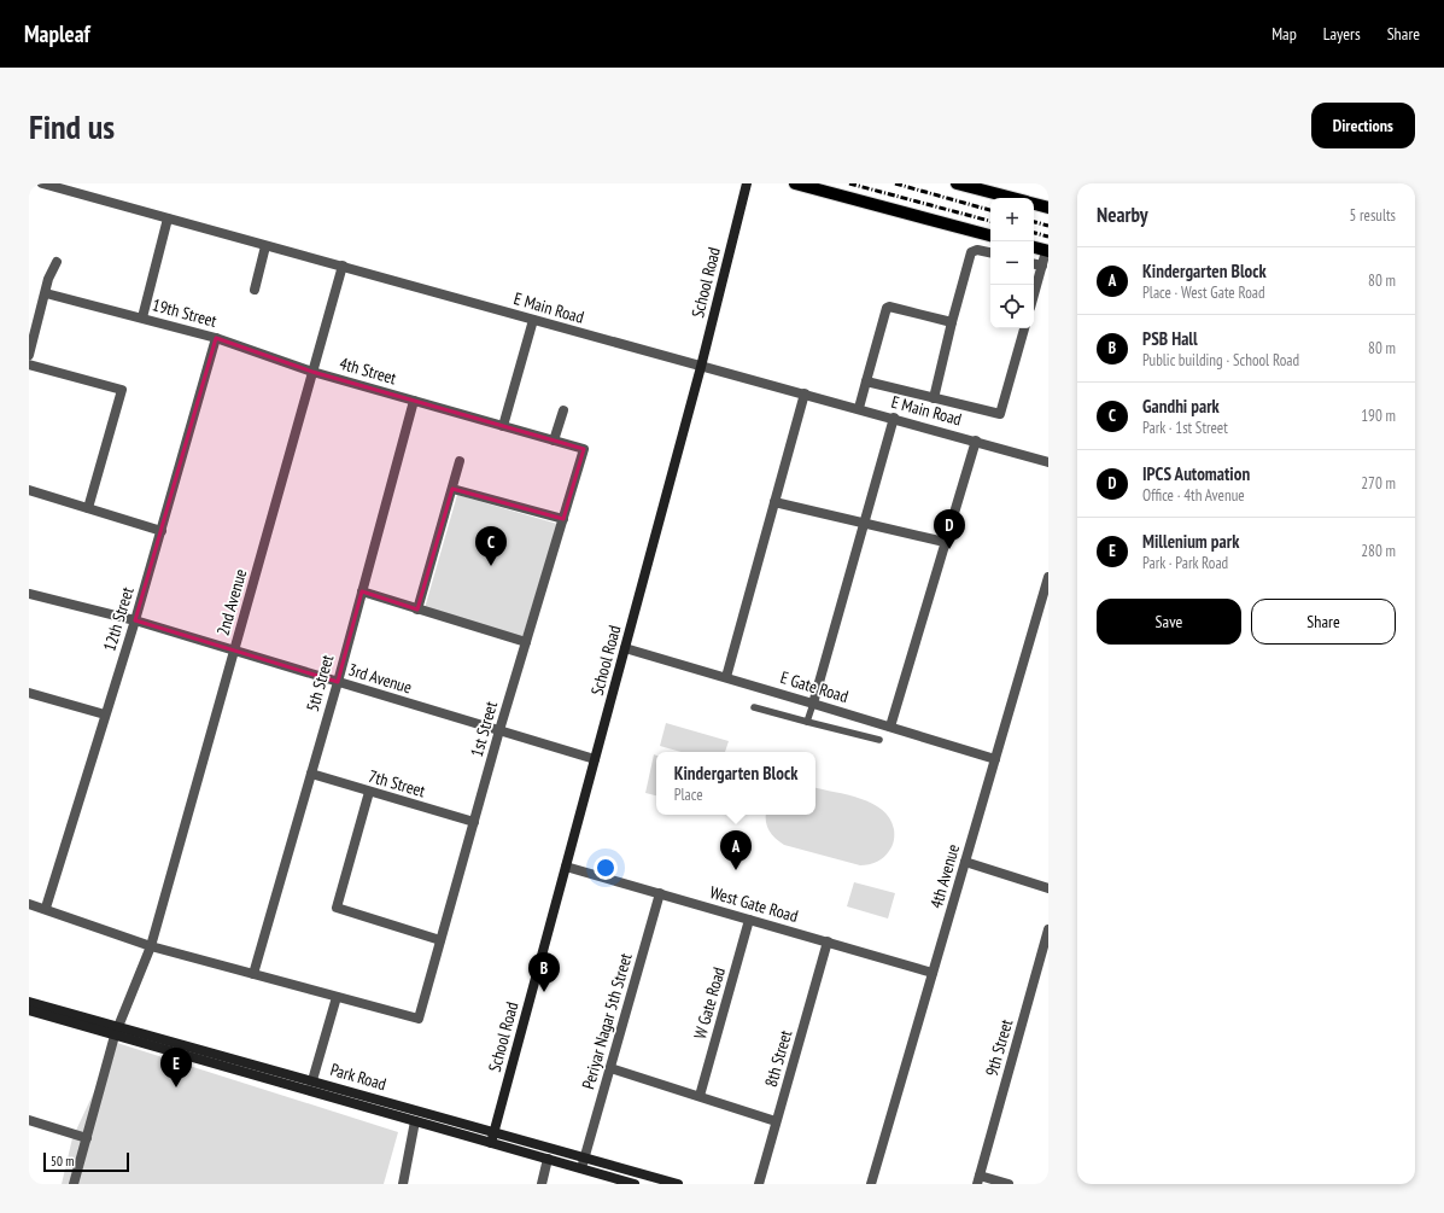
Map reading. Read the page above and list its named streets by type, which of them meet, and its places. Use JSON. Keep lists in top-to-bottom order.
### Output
{
  "streets": {
    "street": [
      "School Road",
      "E Main Road",
      "19th Street",
      "4th Street",
      "2nd Avenue",
      "12th Street",
      "3rd Avenue",
      "5th Street",
      "E Gate Road",
      "1st Street",
      "7th Street",
      "4th Avenue",
      "West Gate Road",
      "W Gate Road",
      "Periyar Nagar 5th Street",
      "9th Street",
      "8th Street",
      "Park Road"
    ]
  },
  "crossings": [
    ["School Road", "E Main Road"],
    ["School Road", "3rd Avenue"],
    ["School Road", "E Gate Road"],
    ["School Road", "West Gate Road"],
    ["School Road", "Park Road"],
    ["E Main Road", "2nd Avenue"],
    ["19th Street", "4th Street"],
    ["19th Street", "2nd Avenue"],
    ["19th Street", "12th Street"],
    ["4th Street", "2nd Avenue"],
    ["4th Street", "5th Street"],
    ["2nd Avenue", "3rd Avenue"],
    ["2nd Avenue", "Park Road"],
    ["12th Street", "3rd Avenue"],
    ["3rd Avenue", "5th Street"],
    ["3rd Avenue", "1st Street"],
    ["5th Street", "7th Street"],
    ["E Gate Road", "4th Avenue"],
    ["1st Street", "7th Street"],
    ["4th Avenue", "West Gate Road"],
    ["West Gate Road", "W Gate Road"],
    ["West Gate Road", "Periyar Nagar 5th Street"],
    ["West Gate Road", "8th Street"],
    ["Periyar Nagar 5th Street", "Park Road"]
  ],
  "scale_bar": "50 m",
  "page": {
    "header": "Mapleaf",
    "nav": ["Map", "Layers", "Share"],
    "buttons": [
      "Directions",
      ["Save", "Share"]
    ],
    "title": "Find us",
    "heading": ["Nearby", "5 results"],
    "map_buttons": ["+", "−"],
    "list": [
      {
        "mark": "A",
        "name": "Kindergarten Block",
        "note": "Place · West Gate Road",
        "value": "80 m"
      },
      {
        "mark": "B",
        "name": "PSB Hall",
        "note": "Public building · School Road",
        "value": "80 m"
      },
      {
        "mark": "C",
        "name": "Gandhi park",
        "note": "Park · 1st Street",
        "value": "190 m"
      },
      {
        "mark": "D",
        "name": "IPCS Automation",
        "note": "Office · 4th Avenue",
        "value": "270 m"
      },
      {
        "mark": "E",
        "name": "Millenium park",
        "note": "Park · Park Road",
        "value": "280 m"
      }
    ],
    "pins": [
      "D",
      "C",
      "A",
      "B",
      "E"
    ],
    "popup": ["Kindergarten Block", "Place"],
    "scale": "50 m"
  }
}
